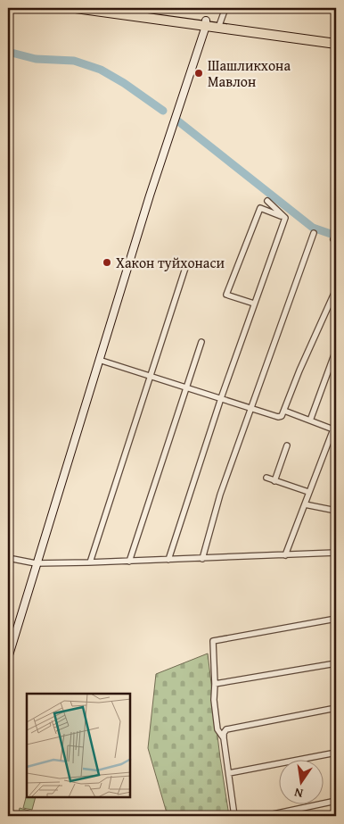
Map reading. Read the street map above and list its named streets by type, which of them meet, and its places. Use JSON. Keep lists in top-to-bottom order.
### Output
{
  "places": ["Шашликхона Мавлон", "Хакон туйхонаси"],
  "north": "bottom"
}
